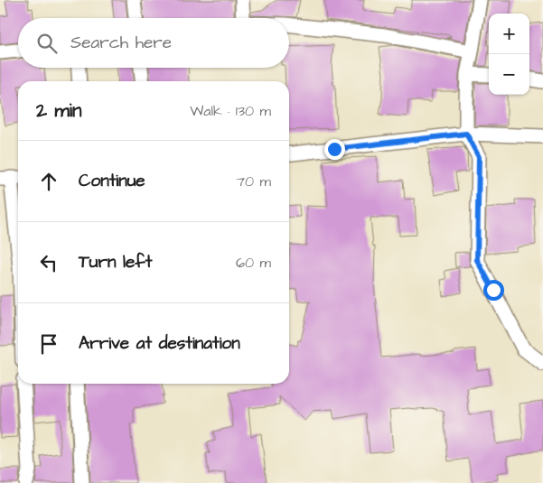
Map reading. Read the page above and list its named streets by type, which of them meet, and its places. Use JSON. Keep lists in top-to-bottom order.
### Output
{
  "page": {
    "map_buttons": ["+", "−"],
    "search": "Search here",
    "heading": ["2 min", "Walk · 130 m"],
    "list": [
      ["Continue", "70 m"],
      ["Turn left", "60 m"],
      "Arrive at destination"
    ]
  }
}
